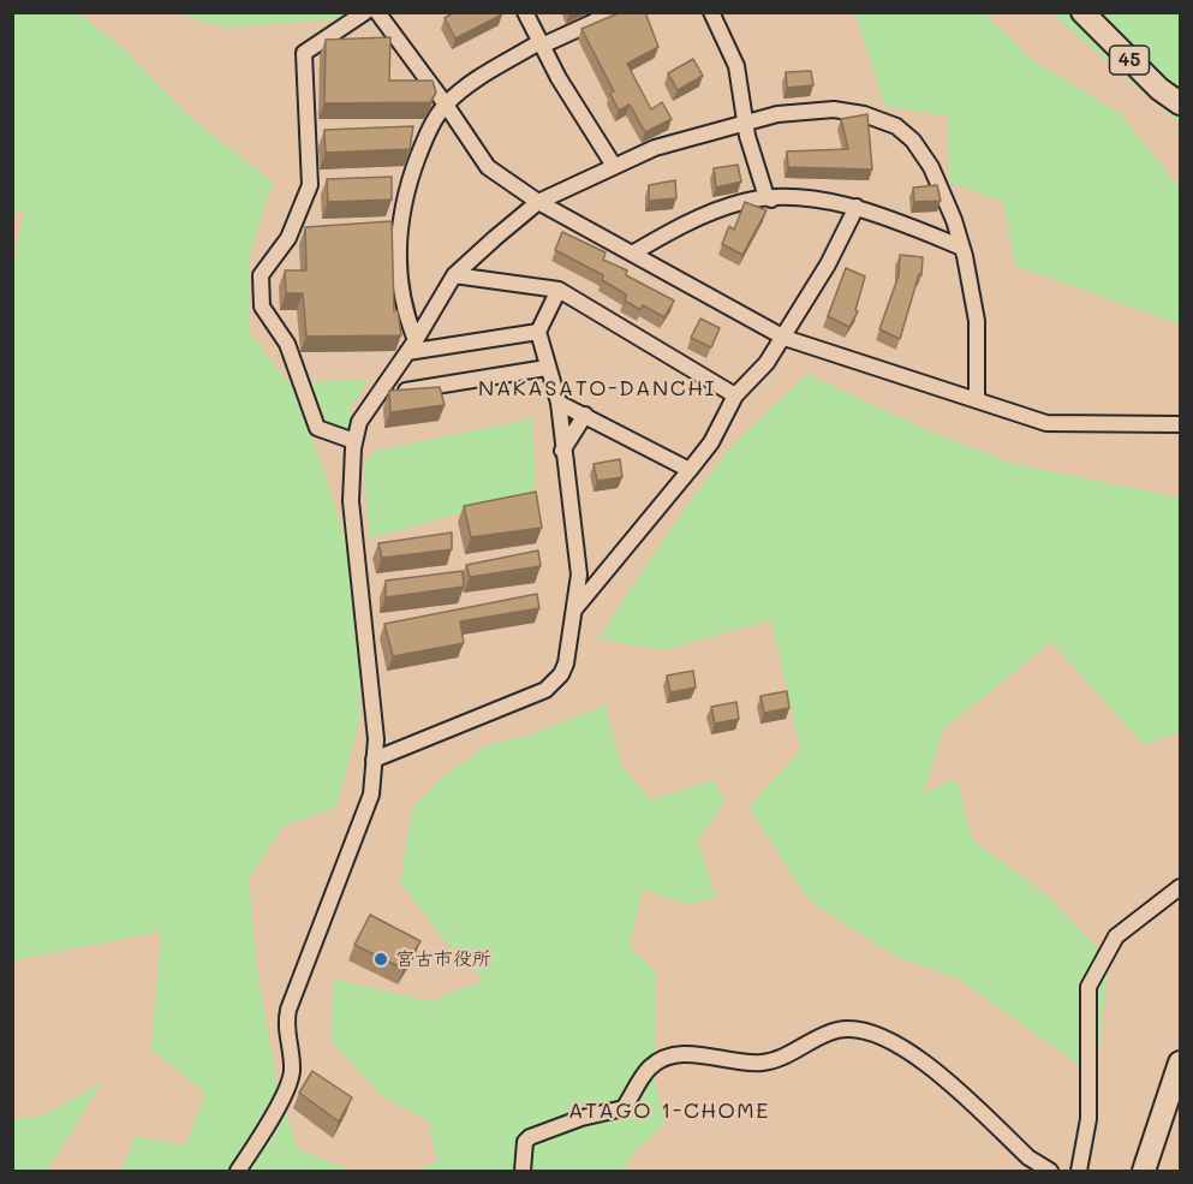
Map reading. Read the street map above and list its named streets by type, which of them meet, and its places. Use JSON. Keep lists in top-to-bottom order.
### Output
{
  "streets": {
    "highway": ["45"]
  },
  "districts": ["NAKASATO-DANCHI", "ATAGO 1-CHOME"],
  "places": ["宮古市役所"]
}
